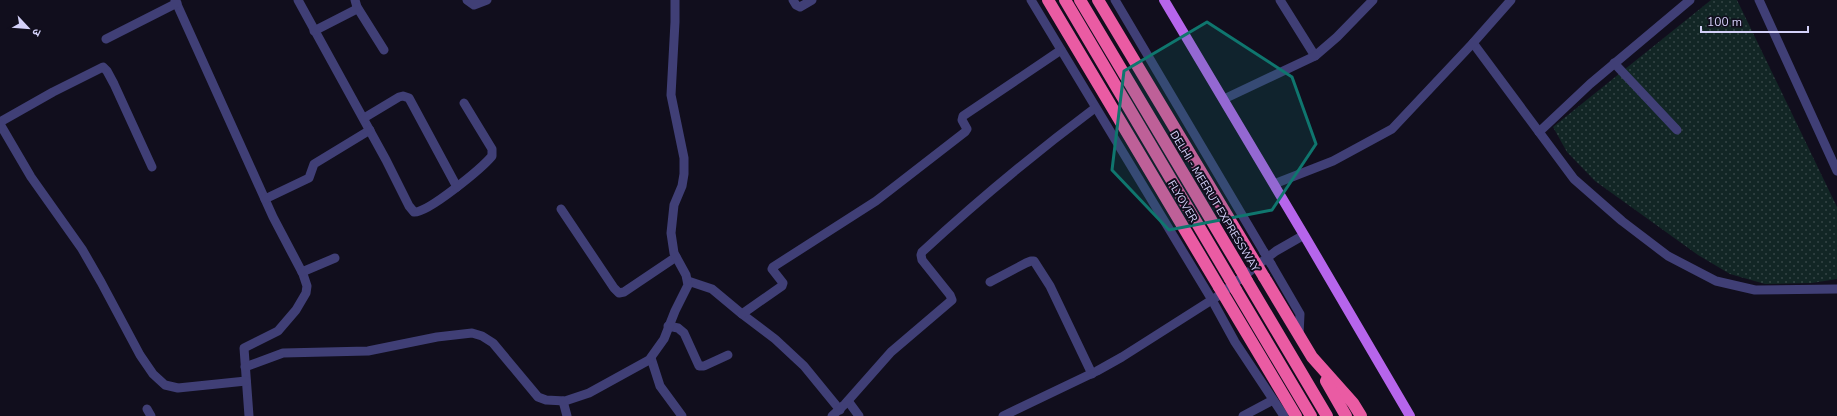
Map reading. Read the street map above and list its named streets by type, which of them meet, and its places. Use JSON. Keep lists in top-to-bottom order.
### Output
{
  "streets": {
    "highway": ["FLYOVER", "DELHI - MEERUT EXPRESSWAY"]
  },
  "scale_bar": "100 m",
  "north": "bottom right"
}
